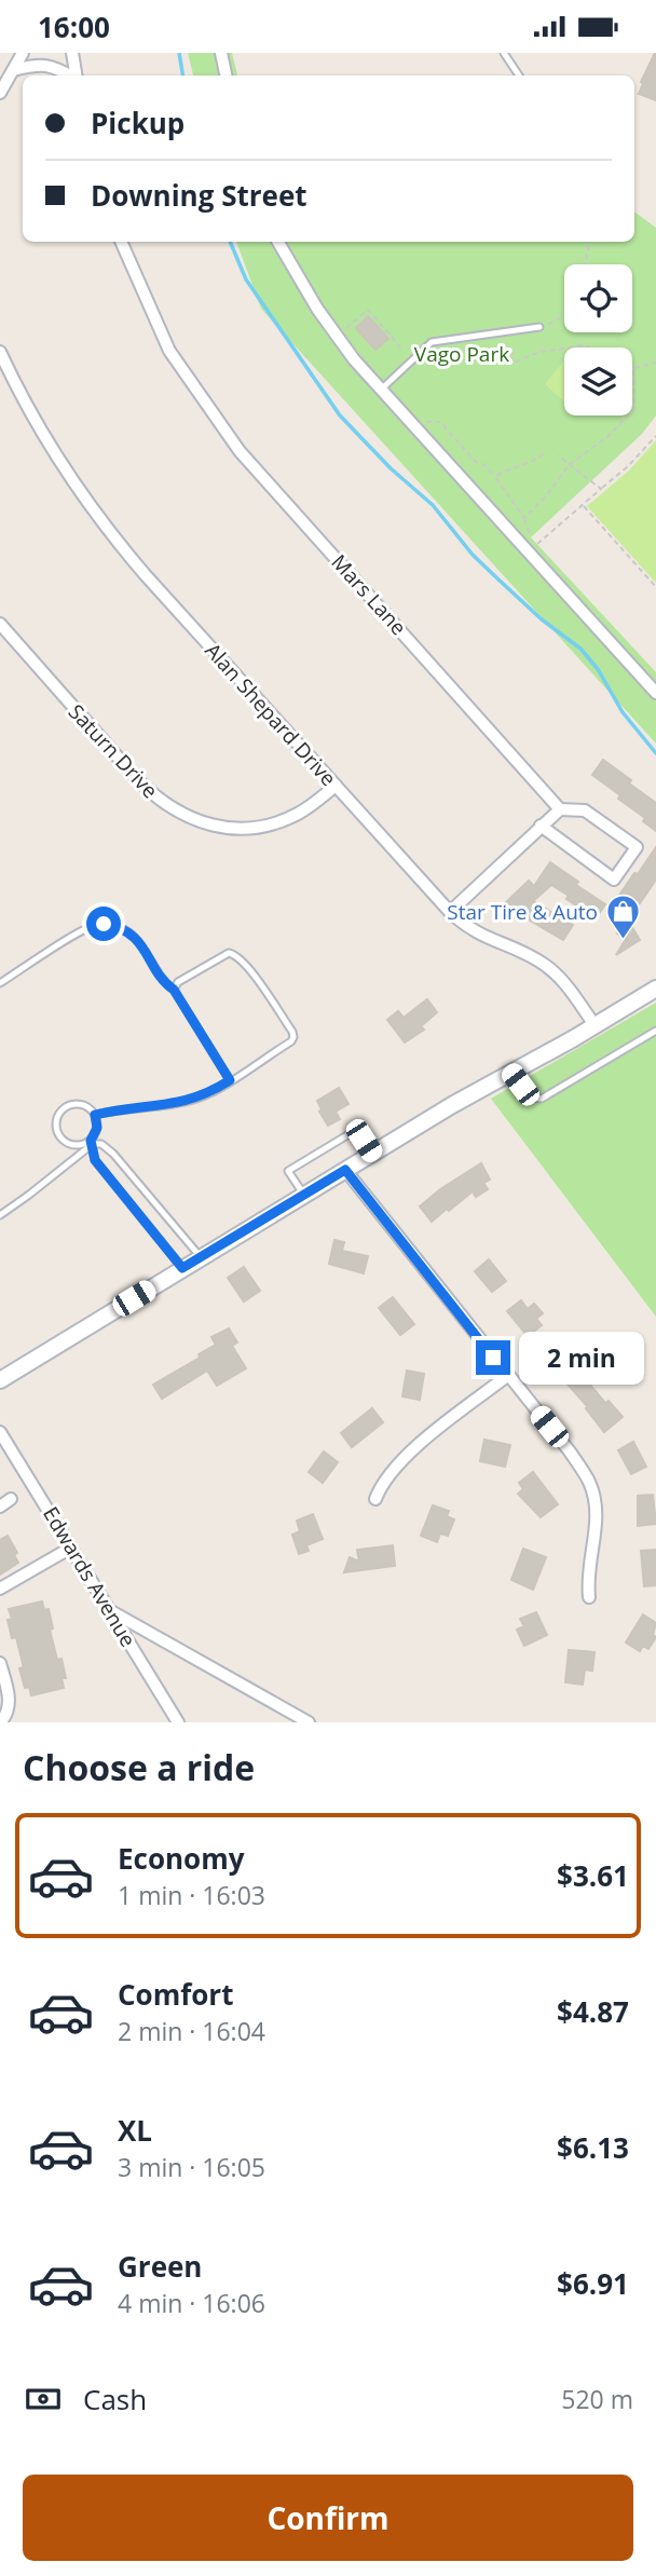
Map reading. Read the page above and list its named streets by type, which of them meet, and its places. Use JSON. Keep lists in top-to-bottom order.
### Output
{
  "streets": {
    "street": [
      "Mars Lane",
      "Alan Shepard Drive",
      "Saturn Drive",
      "Edwards Avenue"
    ]
  },
  "crossings": [
    ["Alan Shepard Drive", "Saturn Drive"]
  ],
  "parks": ["Vago Park"],
  "places": {
    "shop": ["Star Tire & Auto"]
  },
  "page": {
    "status": "16:00",
    "banner": ["Pickup", "Downing Street"],
    "bubble": "2 min",
    "heading": "Choose a ride",
    "list": [
      {
        "name": "Economy",
        "note": "1 min · 16:03",
        "value": "$3.61"
      },
      {
        "name": "Comfort",
        "note": "2 min · 16:04",
        "value": "$4.87"
      },
      {
        "name": "XL",
        "note": "3 min · 16:05",
        "value": "$6.13"
      },
      {
        "name": "Green",
        "note": "4 min · 16:06",
        "value": "$6.91"
      }
    ],
    "pay": ["Cash", "520 m"],
    "buttons": "Confirm"
  }
}
